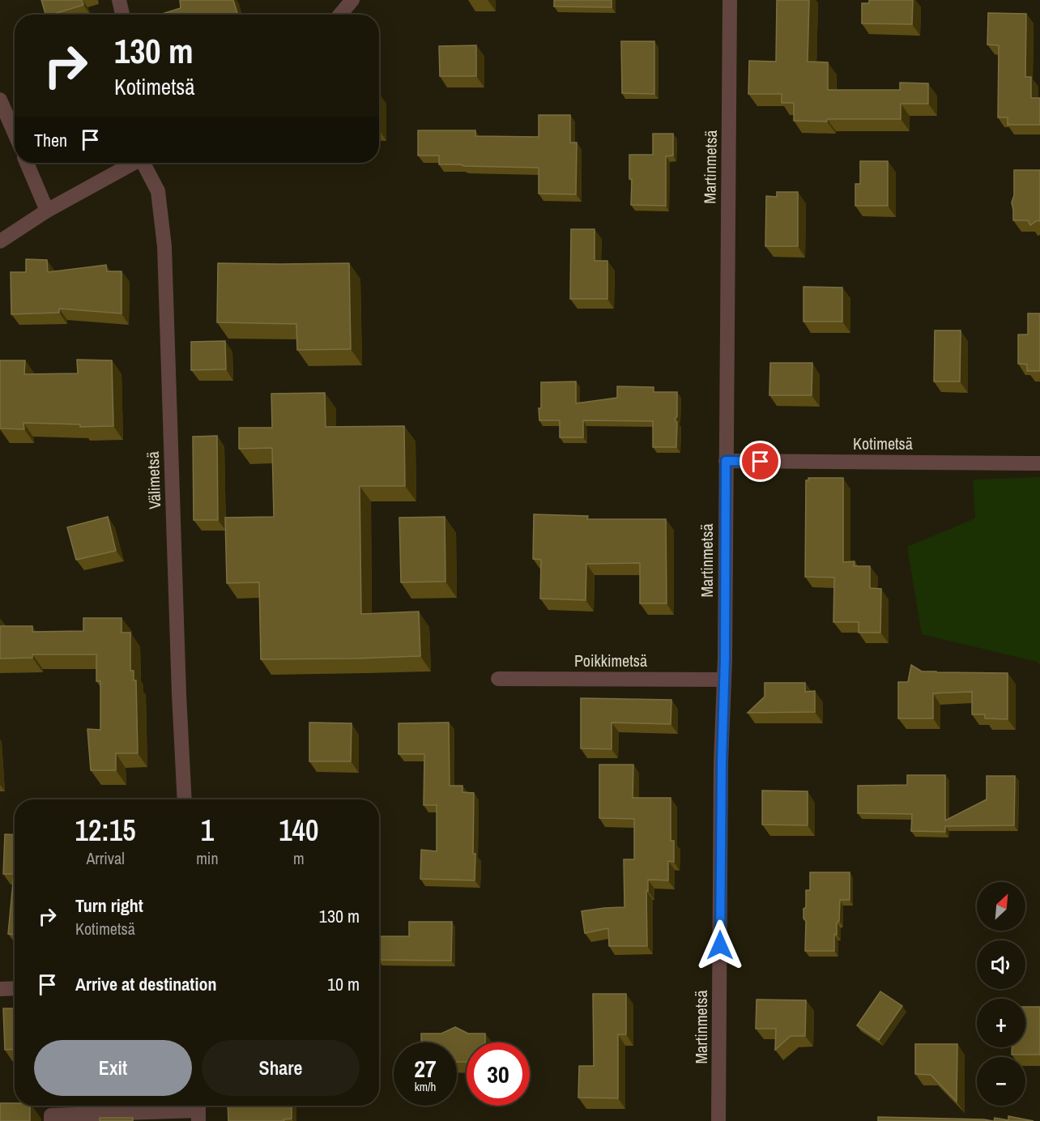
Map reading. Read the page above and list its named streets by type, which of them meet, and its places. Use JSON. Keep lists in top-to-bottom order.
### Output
{
  "streets": {
    "street": [
      "Martinmetsä",
      "Kotimetsä",
      "Välimetsä",
      "Poikkimetsä"
    ]
  },
  "crossings": [
    ["Martinmetsä", "Kotimetsä"],
    ["Martinmetsä", "Poikkimetsä"]
  ],
  "north": "top right",
  "page": {
    "turn": ["130 m", "Kotimetsä"],
    "then": "Then",
    "eta": [
      "12:15",
      "Arrival",
      "1",
      "min",
      "140",
      "m"
    ],
    "map_buttons": ["+", "−"],
    "list": [
      {
        "name": "Turn right",
        "note": "Kotimetsä",
        "value": "130 m"
      },
      {
        "name": "Arrive at destination",
        "value": "10 m"
      }
    ],
    "buttons": ["Exit", "Share"],
    "speed": "27 km/h",
    "limit": "30"
  }
}
